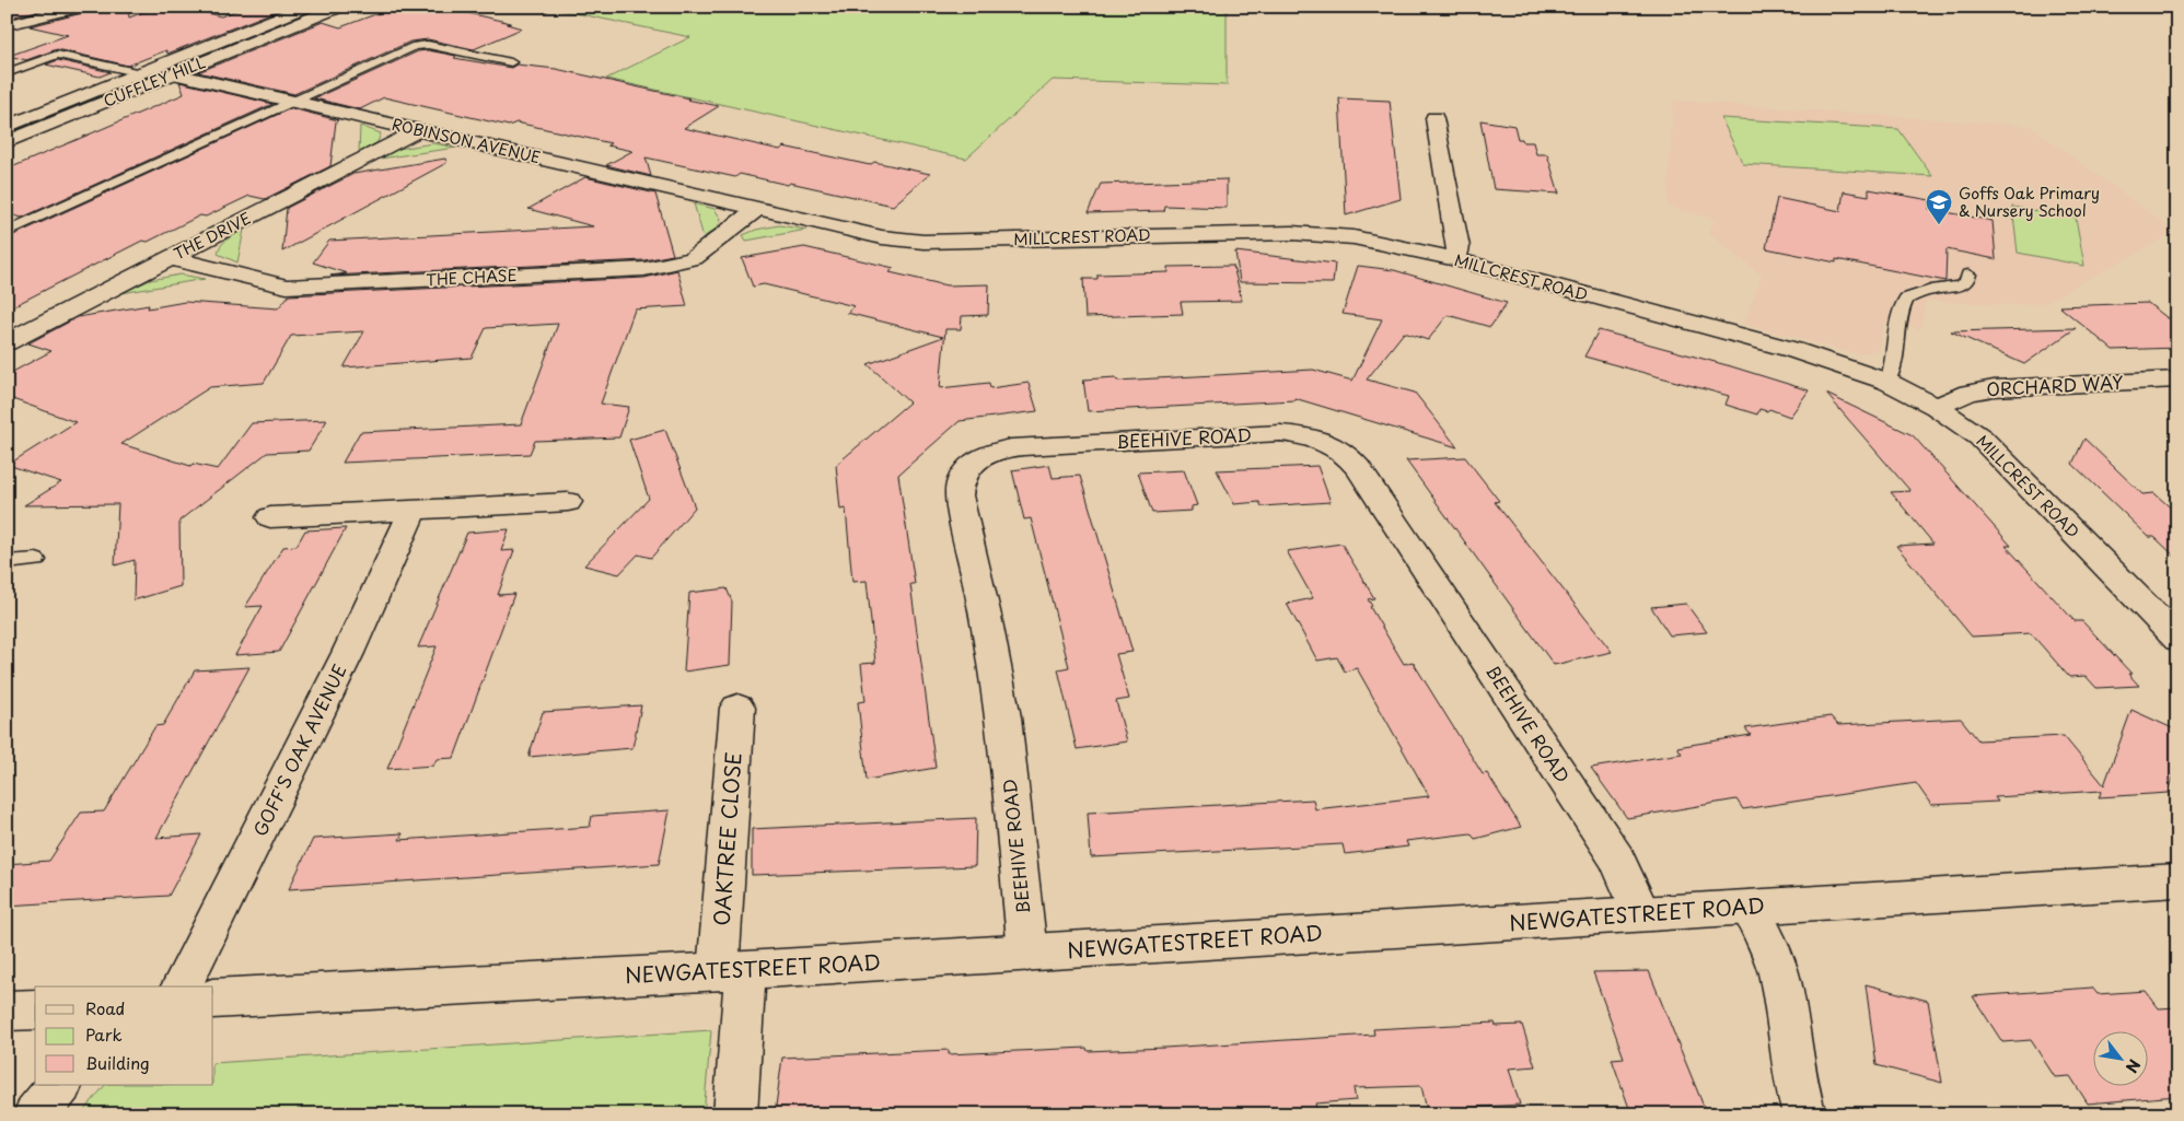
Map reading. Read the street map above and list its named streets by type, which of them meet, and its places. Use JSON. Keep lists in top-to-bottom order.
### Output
{
  "streets": {
    "street": [
      "CUFFLEY HILL",
      "ROBINSON AVENUE",
      "THE DRIVE",
      "MILLCREST ROAD",
      "THE CHASE",
      "ORCHARD WAY",
      "BEEHIVE ROAD",
      "GOFF'S OAK AVENUE",
      "OAKTREE CLOSE",
      "NEWGATESTREET ROAD"
    ]
  },
  "crossings": [
    ["CUFFLEY HILL", "ROBINSON AVENUE"],
    ["ROBINSON AVENUE", "THE DRIVE"],
    ["ROBINSON AVENUE", "MILLCREST ROAD"],
    ["ROBINSON AVENUE", "THE CHASE"],
    ["THE DRIVE", "THE CHASE"],
    ["MILLCREST ROAD", "THE CHASE"],
    ["MILLCREST ROAD", "ORCHARD WAY"],
    ["BEEHIVE ROAD", "NEWGATESTREET ROAD"],
    ["OAKTREE CLOSE", "NEWGATESTREET ROAD"]
  ],
  "places": {
    "school or university": ["Goffs Oak Primary & Nursery School"]
  },
  "legend": ["Road", "Park", "Building"],
  "north": "bottom right"
}
